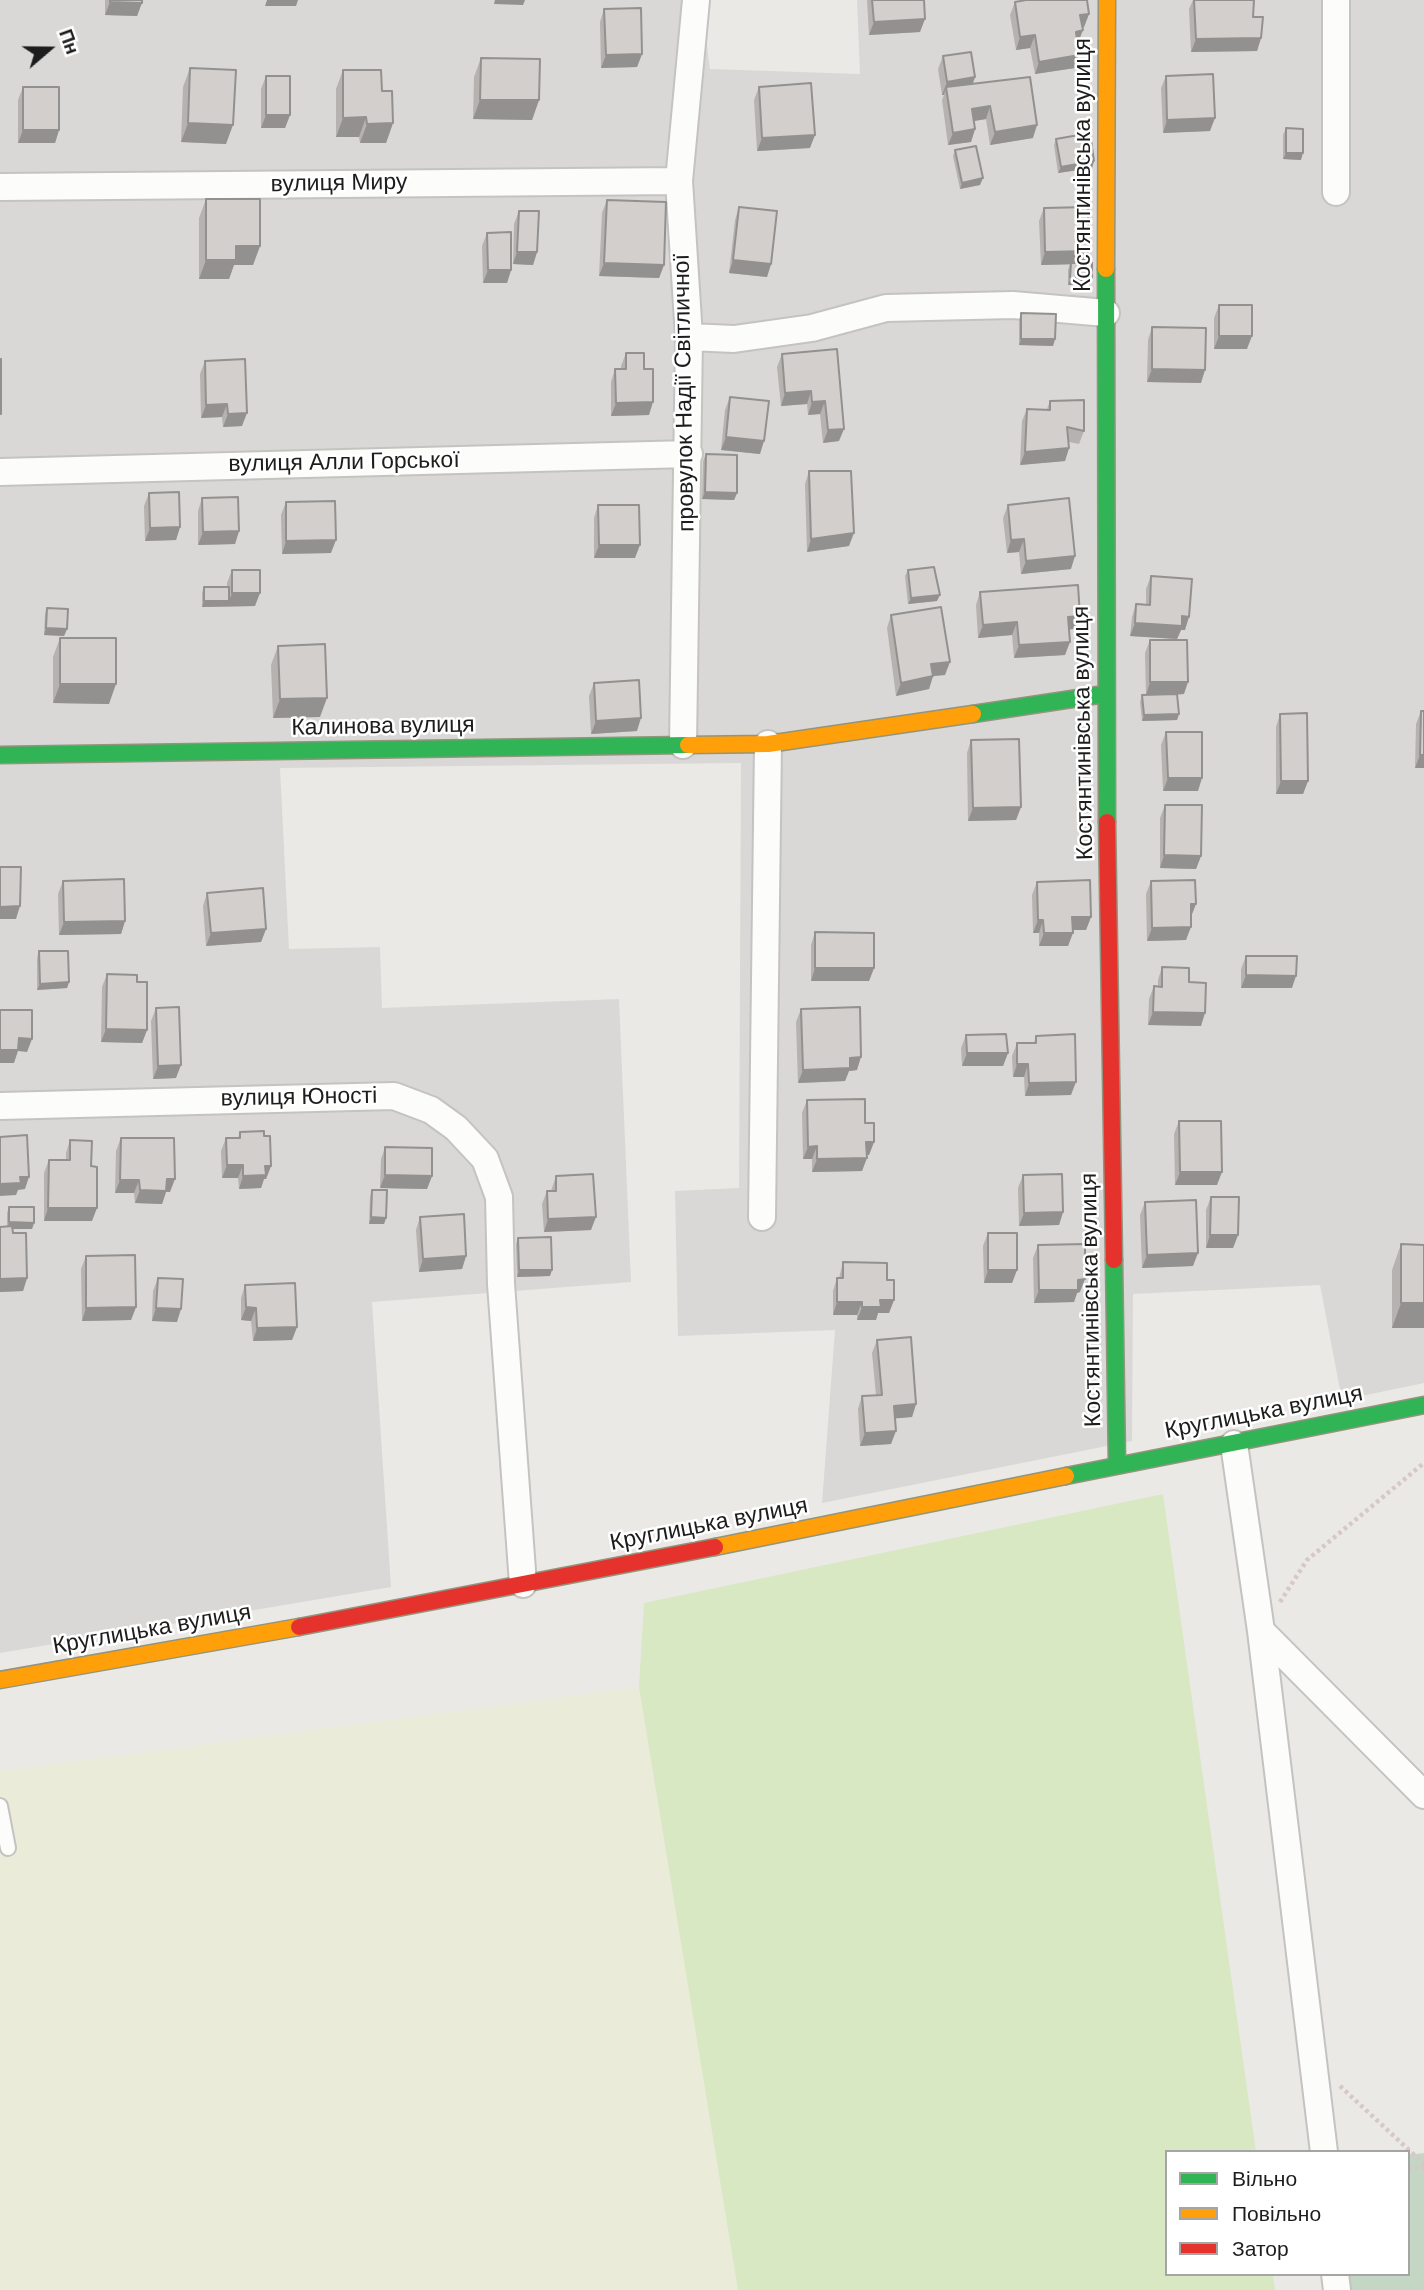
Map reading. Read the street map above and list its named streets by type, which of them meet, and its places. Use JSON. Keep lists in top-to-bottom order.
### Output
{
  "streets": {
    "street": [
      "Костянтинівська вулиця",
      "вулиця Миру",
      "провулок Надії Світличної",
      "вулиця Алли Горської",
      "Калинова вулиця",
      "вулиця Юності",
      "Круглицька вулиця"
    ]
  },
  "crossings": [
    ["Костянтинівська вулиця", "Калинова вулиця"],
    ["Костянтинівська вулиця", "Круглицька вулиця"],
    ["вулиця Миру", "провулок Надії Світличної"],
    ["провулок Надії Світличної", "вулиця Алли Горської"],
    ["провулок Надії Світличної", "Калинова вулиця"],
    ["вулиця Юності", "Круглицька вулиця"]
  ],
  "legend": ["Вільно", "Повільно", "Затор"],
  "north": "right"
}
